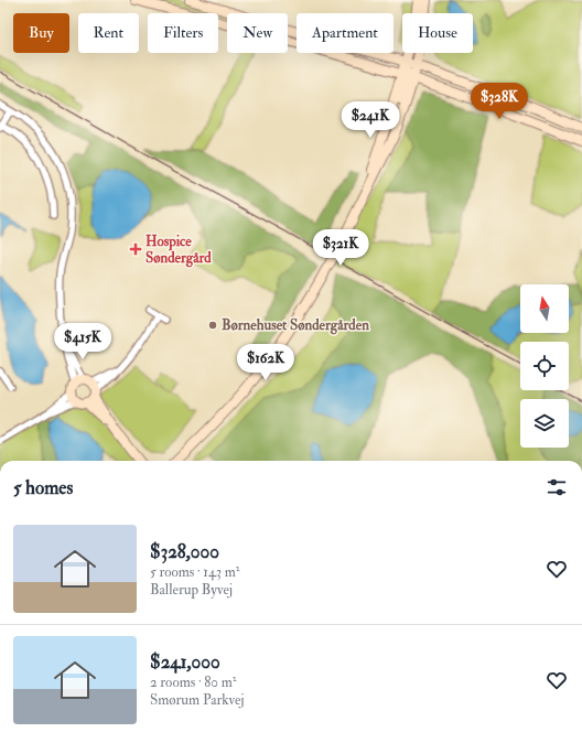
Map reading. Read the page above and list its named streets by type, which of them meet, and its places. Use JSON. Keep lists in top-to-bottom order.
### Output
{
  "places": {
    "health": ["Hospice Søndergård"],
    "other": ["Børnehuset Søndergården"]
  },
  "north": "top",
  "page": {
    "chip": [
      "Buy",
      "Rent",
      "Filters",
      "New",
      "Apartment",
      "House"
    ],
    "price": [
      "$328K",
      "$241K",
      "$321K",
      "$415K",
      "$162K"
    ],
    "heading": "5 homes",
    "list": [
      {
        "name": "$328,000",
        "note": "5 rooms · 143 m² · Ballerup Byvej"
      },
      {
        "name": "$241,000",
        "note": "2 rooms · 80 m² · Smørum Parkvej"
      }
    ]
  }
}
